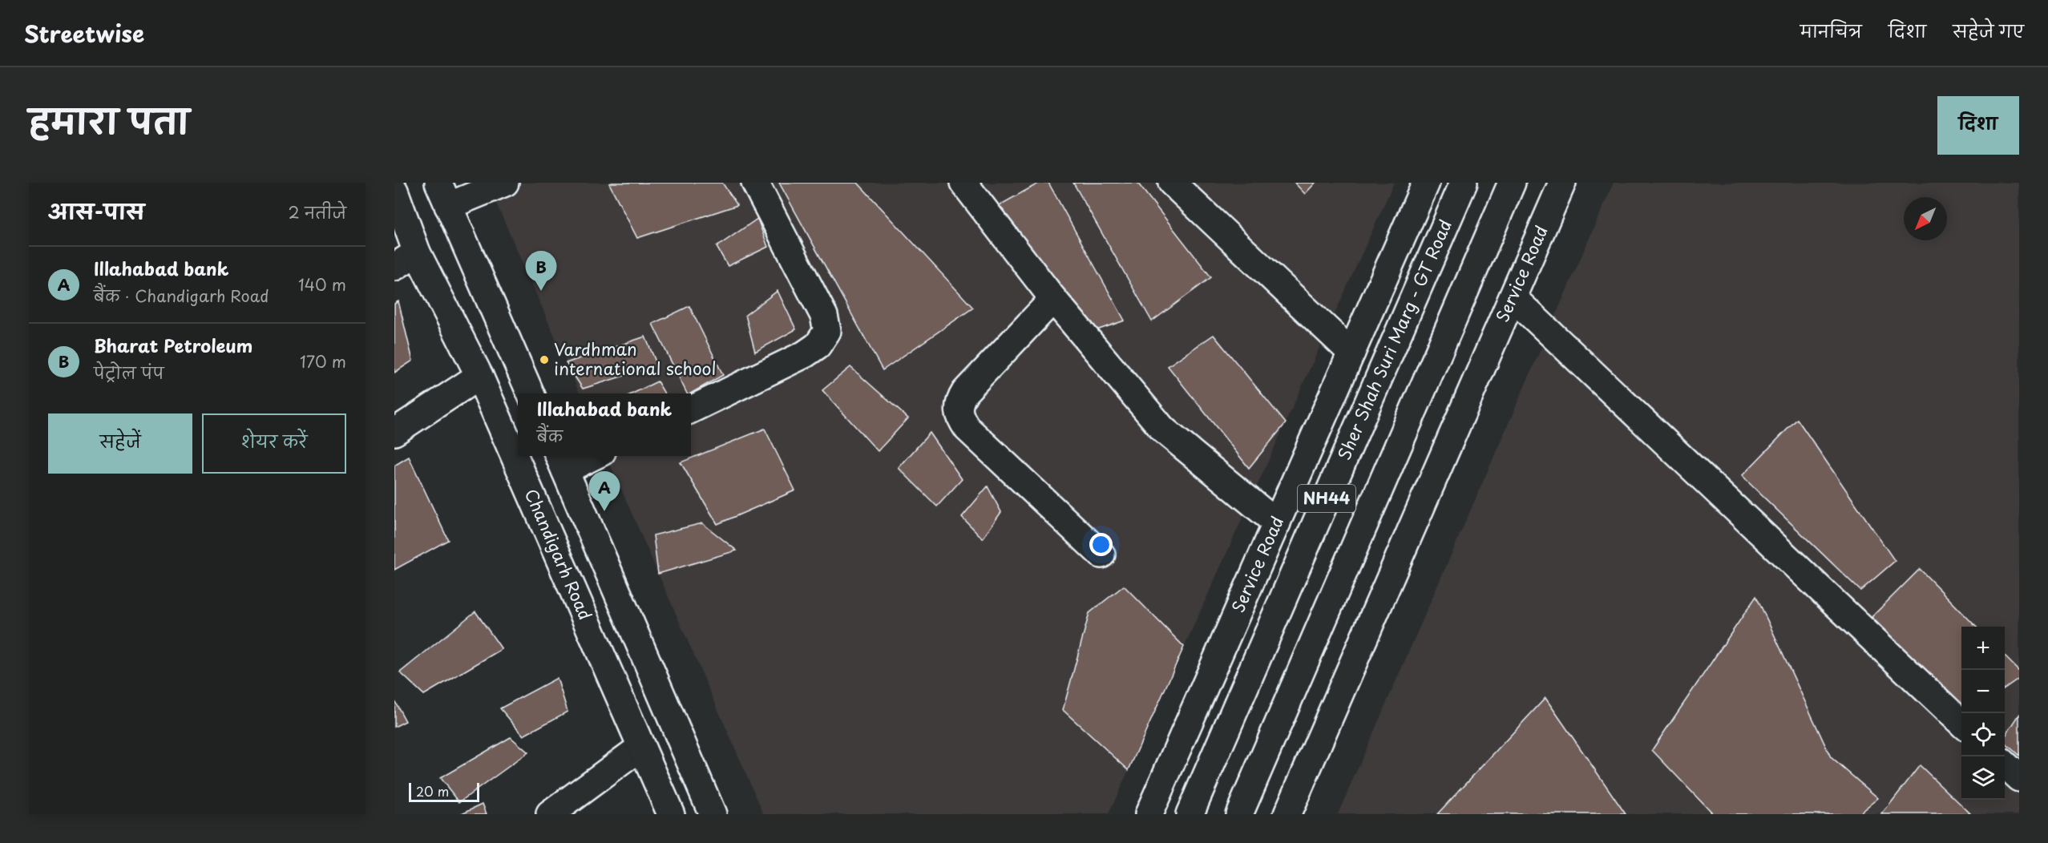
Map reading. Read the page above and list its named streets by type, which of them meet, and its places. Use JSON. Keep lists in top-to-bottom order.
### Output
{
  "streets": {
    "main road": [
      "Service Road",
      "Sher Shah Suri Marg - GT Road",
      "NH44",
      "Chandigarh Road"
    ]
  },
  "places": ["Vardhman international school"],
  "scale_bar": "20 m",
  "north": "bottom left",
  "page": {
    "header": "Streetwise",
    "nav": ["मानचित्र", "दिशा", "सहेजे गए"],
    "title": "हमारा पता",
    "buttons": [
      "दिशा",
      ["सहेजें", "शेयर करें"]
    ],
    "heading": ["आस-पास", "2 नतीजे"],
    "list": [
      {
        "mark": "A",
        "name": "Illahabad bank",
        "note": "बैंक · Chandigarh Road",
        "value": "140 m"
      },
      {
        "mark": "B",
        "name": "Bharat Petroleum",
        "note": "पेट्रोल पंप",
        "value": "170 m"
      }
    ],
    "pins": ["B", "A"],
    "popup": ["Illahabad bank", "बैंक"],
    "map_buttons": ["+", "−"],
    "scale": "20 m"
  }
}
